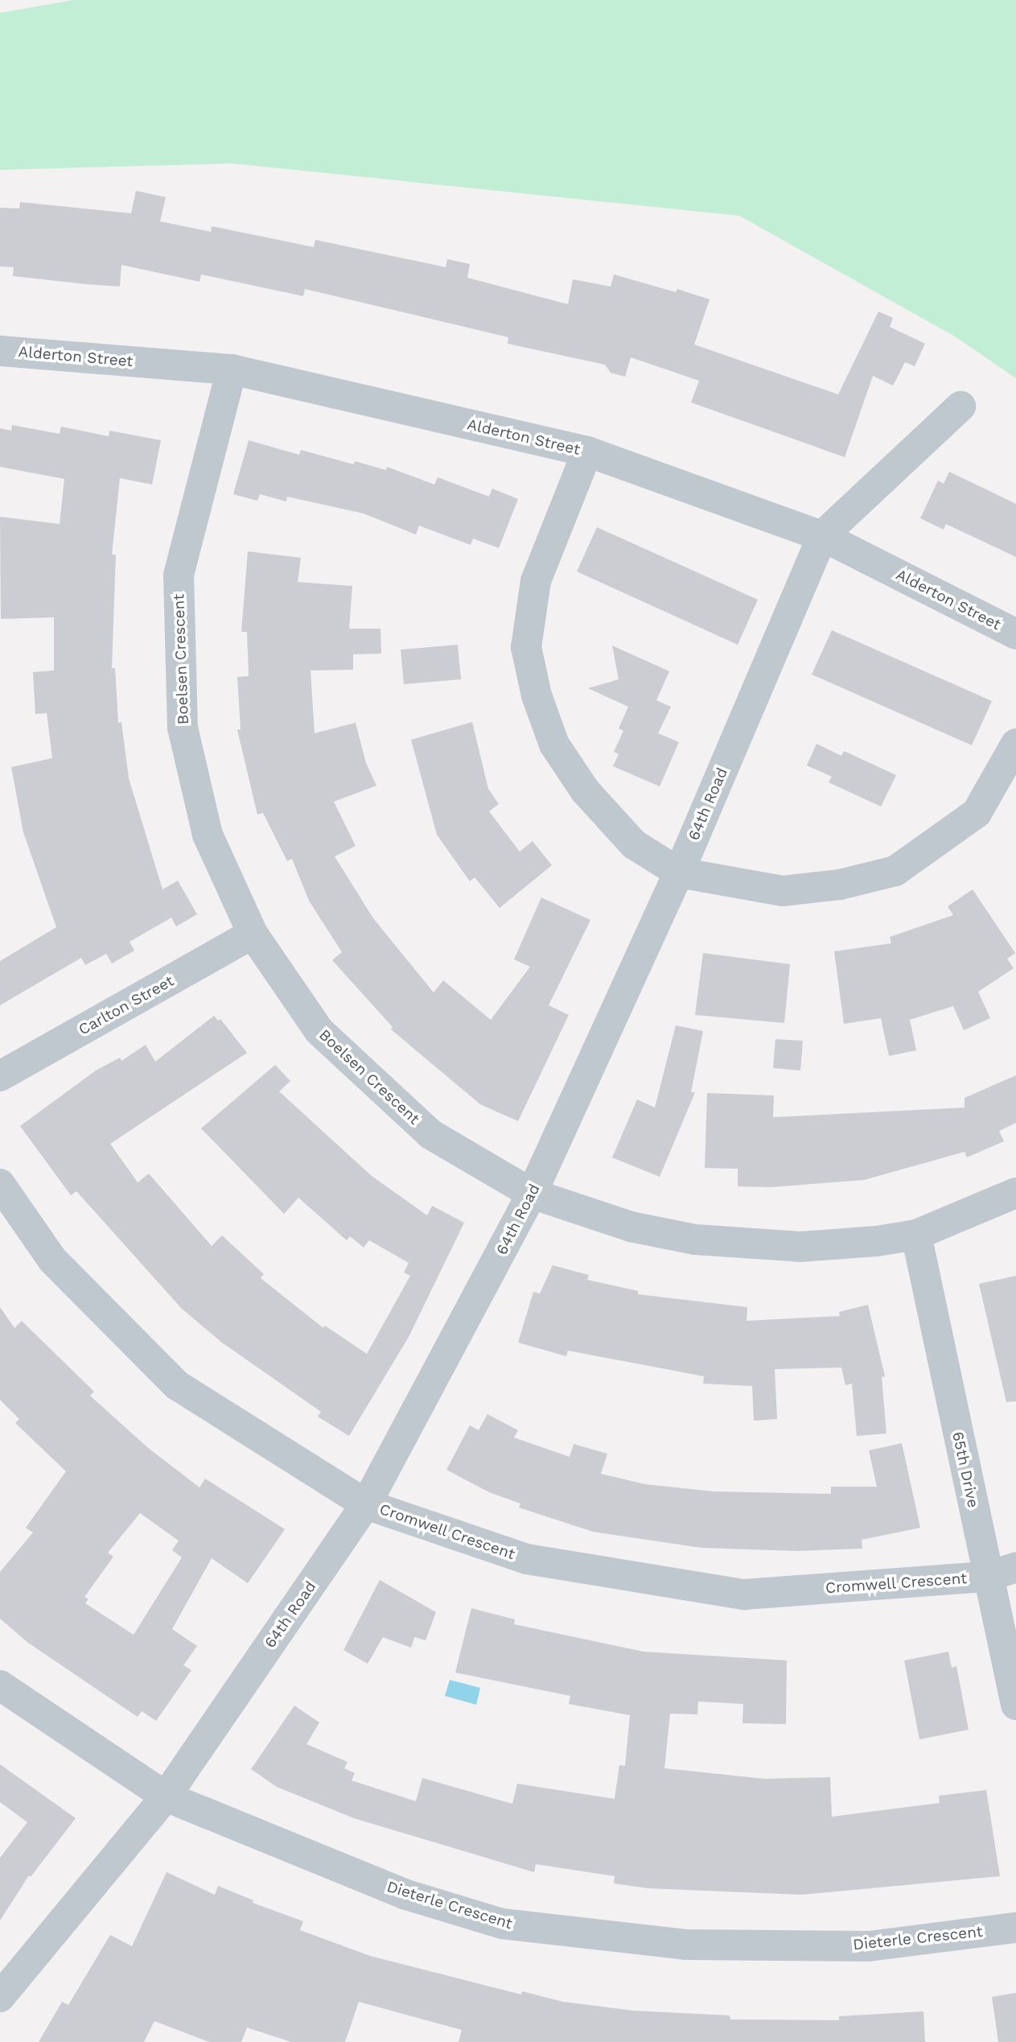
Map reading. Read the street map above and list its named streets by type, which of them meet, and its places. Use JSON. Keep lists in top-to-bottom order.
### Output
{
  "streets": {
    "street": [
      "Alderton Street",
      "Boelsen Crescent",
      "64th Road",
      "Carlton Street",
      "65th Drive",
      "Cromwell Crescent",
      "Dieterle Crescent"
    ]
  },
  "crossings": [
    ["Alderton Street", "Boelsen Crescent"],
    ["Alderton Street", "64th Road"],
    ["Boelsen Crescent", "64th Road"],
    ["Boelsen Crescent", "Carlton Street"],
    ["Boelsen Crescent", "65th Drive"],
    ["64th Road", "Cromwell Crescent"],
    ["64th Road", "Dieterle Crescent"],
    ["65th Drive", "Cromwell Crescent"]
  ]
}
